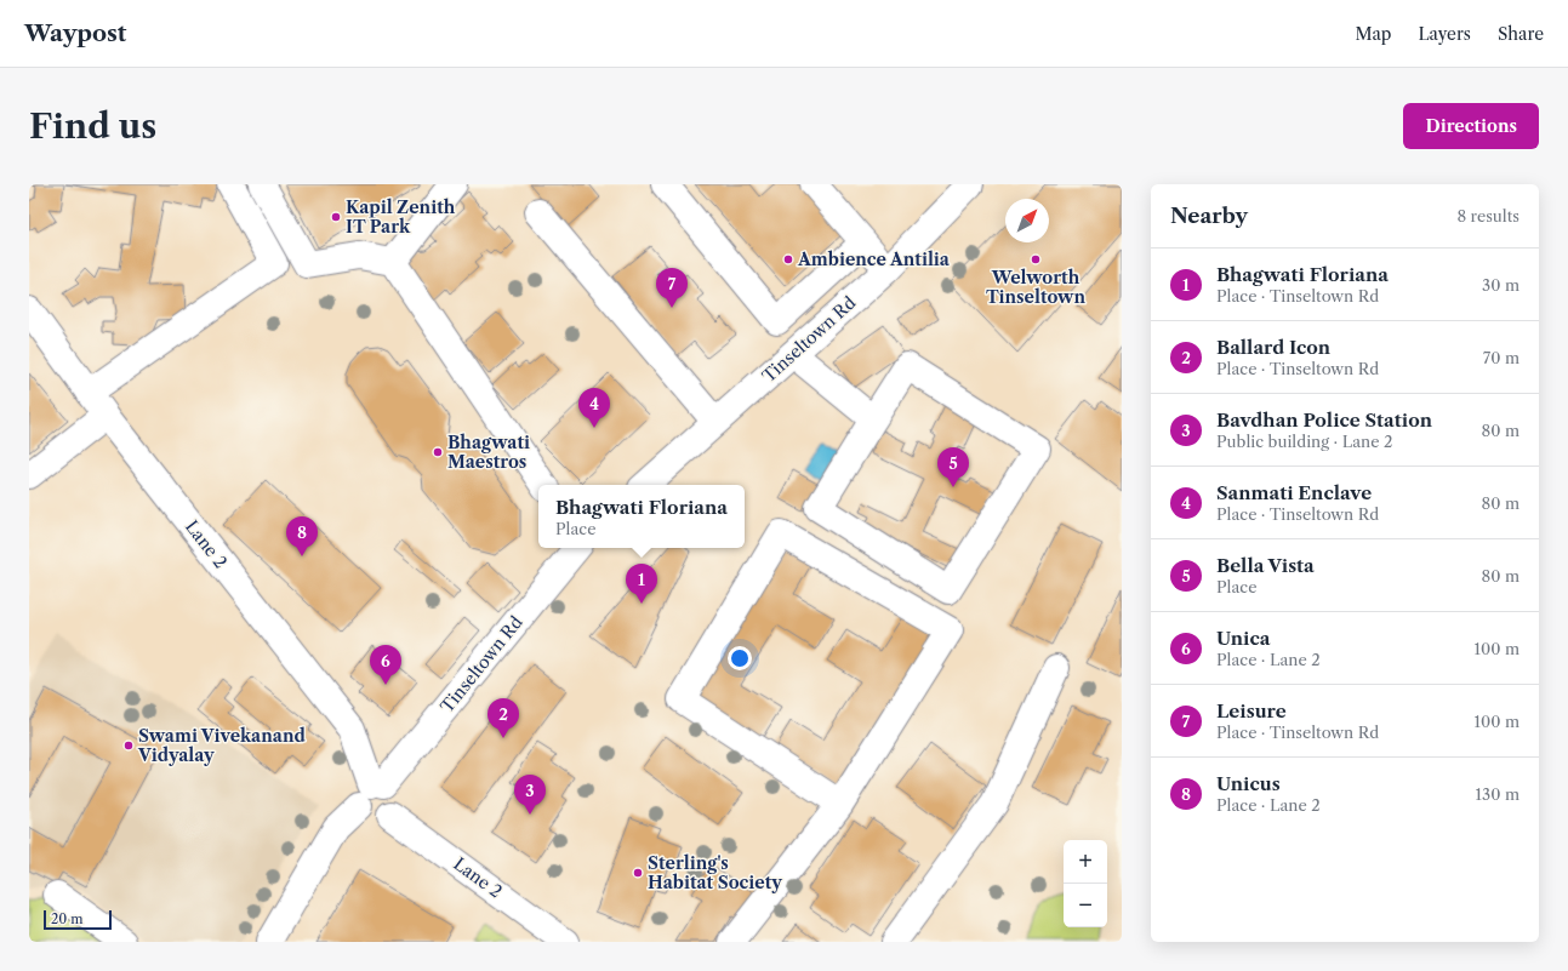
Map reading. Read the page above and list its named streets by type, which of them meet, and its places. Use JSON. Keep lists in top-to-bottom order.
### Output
{
  "streets": {
    "street": ["Tinseltown Rd", "Lane 2"]
  },
  "crossings": [
    ["Tinseltown Rd", "Lane 2"]
  ],
  "places": [
    "Kapil Zenith IT Park",
    "Ambience Antilia",
    "Welworth Tinseltown",
    "Bhagwati Maestros",
    "Swami Vivekanand Vidyalay",
    "Sterling's Habitat Society"
  ],
  "scale_bar": "20 m",
  "north": "top right",
  "page": {
    "header": "Waypost",
    "nav": ["Map", "Layers", "Share"],
    "buttons": "Directions",
    "title": "Find us",
    "heading": ["Nearby", "8 results"],
    "list": [
      {
        "mark": "1",
        "name": "Bhagwati Floriana",
        "note": "Place · Tinseltown Rd",
        "value": "30 m"
      },
      {
        "mark": "2",
        "name": "Ballard Icon",
        "note": "Place · Tinseltown Rd",
        "value": "70 m"
      },
      {
        "mark": "3",
        "name": "Bavdhan Police Station",
        "note": "Public building · Lane 2",
        "value": "80 m"
      },
      {
        "mark": "4",
        "name": "Sanmati Enclave",
        "note": "Place · Tinseltown Rd",
        "value": "80 m"
      },
      {
        "mark": "5",
        "name": "Bella Vista",
        "note": "Place",
        "value": "80 m"
      },
      {
        "mark": "6",
        "name": "Unica",
        "note": "Place · Lane 2",
        "value": "100 m"
      },
      {
        "mark": "7",
        "name": "Leisure",
        "note": "Place · Tinseltown Rd",
        "value": "100 m"
      },
      {
        "mark": "8",
        "name": "Unicus",
        "note": "Place · Lane 2",
        "value": "130 m"
      }
    ],
    "pins": [
      "7",
      "4",
      "5",
      "8",
      "1",
      "6",
      "2",
      "3"
    ],
    "popup": ["Bhagwati Floriana", "Place"],
    "map_buttons": ["+", "−"],
    "scale": "20 m"
  }
}
